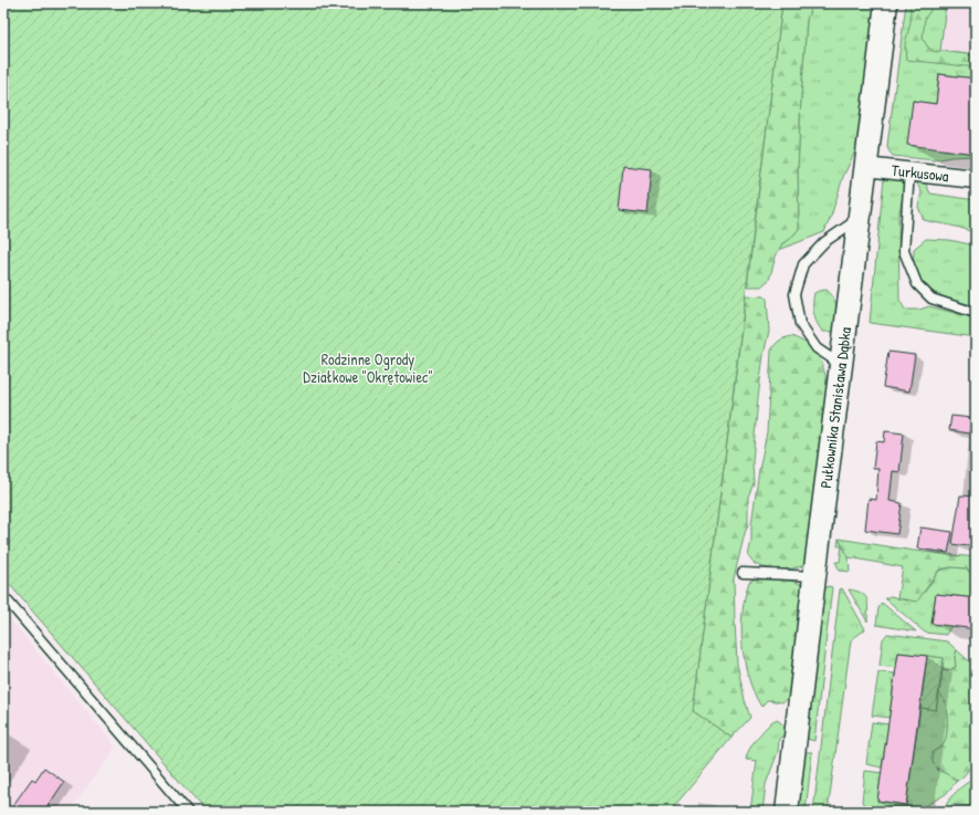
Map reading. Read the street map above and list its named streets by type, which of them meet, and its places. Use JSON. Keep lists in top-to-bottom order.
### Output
{
  "streets": {
    "street": ["Turkusowa", "Pułkownika Stanisława Dąbka"]
  },
  "crossings": [
    ["Turkusowa", "Pułkownika Stanisława Dąbka"]
  ],
  "parks": ["Rodzinne Ogrody Działkowe \"Okrętowiec\""]
}
